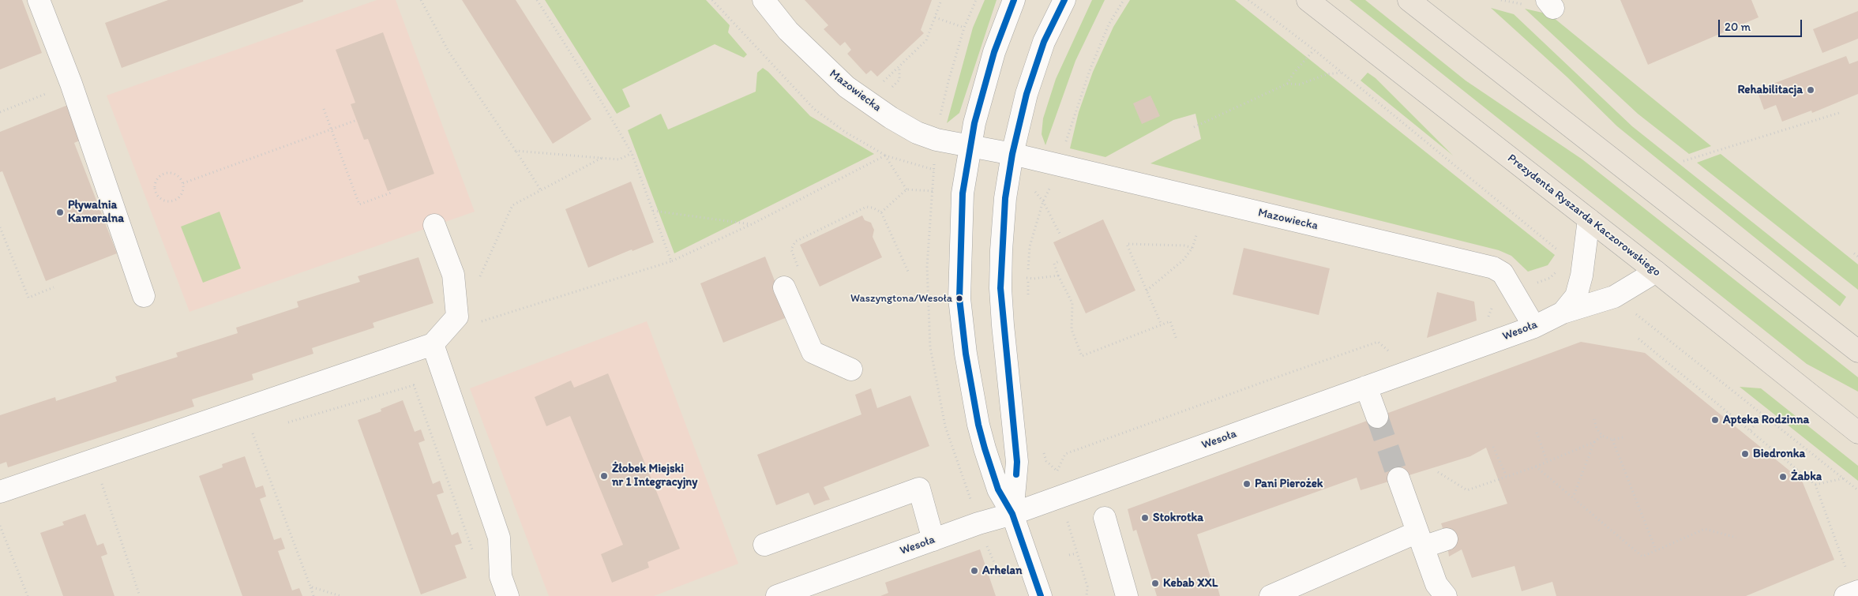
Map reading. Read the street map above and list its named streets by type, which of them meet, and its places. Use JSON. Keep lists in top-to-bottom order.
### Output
{
  "streets": {
    "main road": ["Prezydenta Ryszarda Kaczorowskiego"],
    "street": ["Mazowiecka", "Wesoła"]
  },
  "crossings": [
    ["Mazowiecka", "Wesoła"],
    ["Prezydenta Ryszarda Kaczorowskiego", "Wesoła"]
  ],
  "places": [
    "Rehabilitacja",
    "Pływalnia Kameralna",
    "Waszyngtona/Wesoła",
    "Apteka Rodzinna",
    "Biedronka",
    "Żłobek Miejski nr 1 Integracyjny",
    "Żabka",
    "Pani Pierożek",
    "Stokrotka",
    "Arhelan",
    "Kebab XXL"
  ],
  "scale_bar": "20 m"
}
